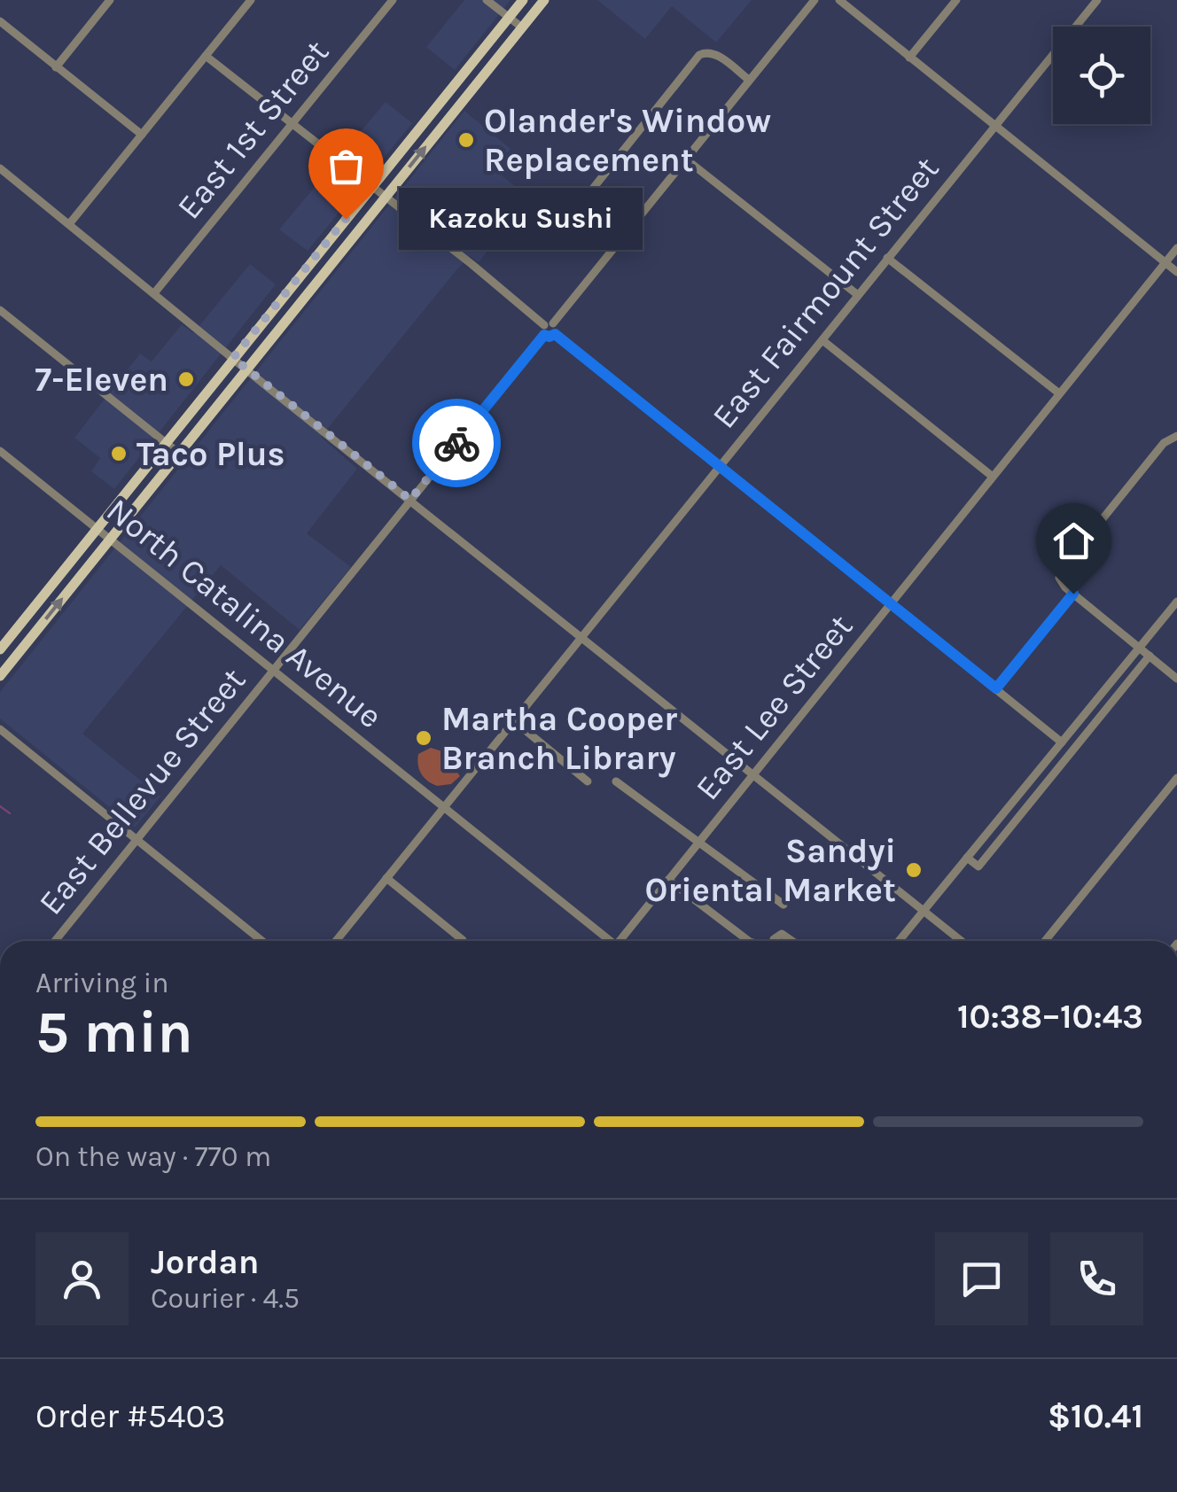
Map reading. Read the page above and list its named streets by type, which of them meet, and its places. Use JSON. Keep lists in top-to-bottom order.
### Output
{
  "streets": {
    "street": [
      "East 1st Street",
      "East Fairmount Street",
      "North Catalina Avenue",
      "East Lee Street",
      "East Bellevue Street"
    ]
  },
  "crossings": [
    ["East Fairmount Street", "North Catalina Avenue"],
    ["North Catalina Avenue", "East Bellevue Street"]
  ],
  "places": [
    "Olander's Window Replacement",
    "Kazoku Sushi",
    "7-Eleven",
    "Taco Plus",
    "Martha Cooper Branch Library",
    "Sandyi Oriental Market"
  ],
  "page": {
    "bubble": "Kazoku Sushi",
    "heading": ["5 min", "Arriving in", "10:38–10:43"],
    "panel": [
      "Jordan",
      "Courier · 4.5",
      "Order #5403",
      "$10.41"
    ],
    "bar": "On the way · 770 m"
  }
}
